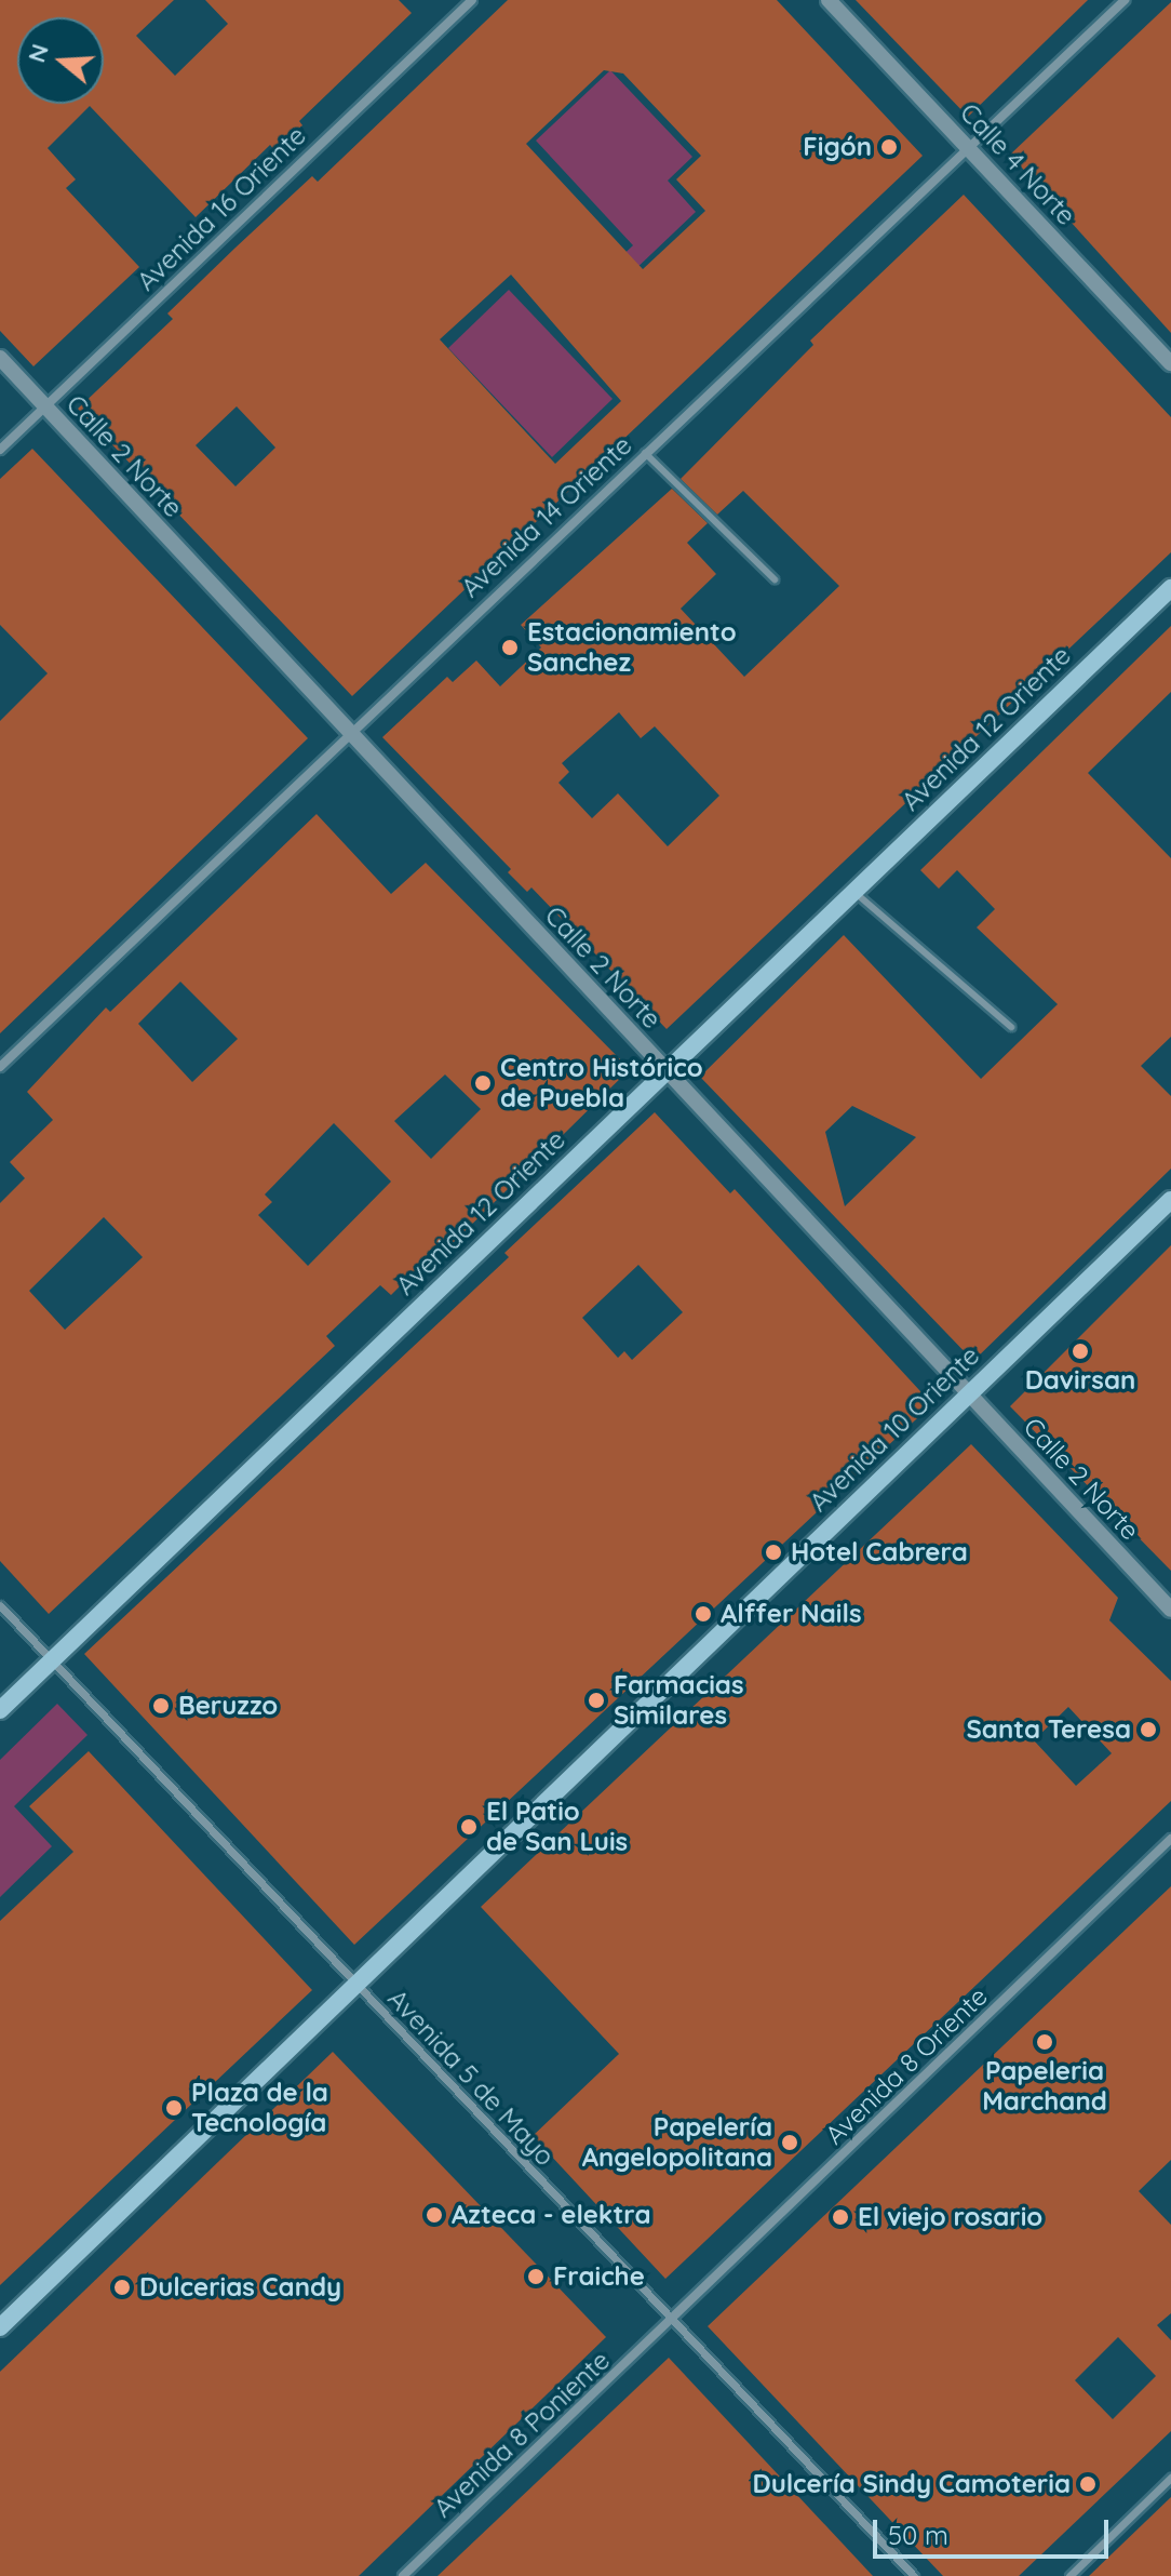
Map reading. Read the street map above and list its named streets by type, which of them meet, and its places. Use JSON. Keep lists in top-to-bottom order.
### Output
{
  "streets": {
    "main road": ["Avenida 12 Oriente", "Avenida 10 Oriente"],
    "street": [
      "Calle 4 Norte",
      "Avenida 16 Oriente",
      "Calle 2 Norte",
      "Avenida 14 Oriente",
      "Avenida 8 Oriente",
      "Avenida 5 de Mayo",
      "Avenida 8 Poniente"
    ]
  },
  "crossings": [
    ["Calle 4 Norte", "Avenida 14 Oriente"],
    ["Avenida 16 Oriente", "Calle 2 Norte"],
    ["Calle 2 Norte", "Avenida 14 Oriente"],
    ["Calle 2 Norte", "Avenida 12 Oriente"],
    ["Calle 2 Norte", "Avenida 10 Oriente"],
    ["Avenida 12 Oriente", "Avenida 5 de Mayo"],
    ["Avenida 10 Oriente", "Avenida 5 de Mayo"],
    ["Avenida 8 Oriente", "Avenida 5 de Mayo"],
    ["Avenida 8 Oriente", "Avenida 8 Poniente"],
    ["Avenida 5 de Mayo", "Avenida 8 Poniente"]
  ],
  "places": [
    "Figón",
    "Estacionamiento Sanchez",
    "Centro Histórico de Puebla",
    "Davirsan",
    "Hotel Cabrera",
    "Alffer Nails",
    "Farmacias Similares",
    "Beruzzo",
    "Santa Teresa",
    "El Patio de San Luis",
    "Papeleria Marchand",
    "Plaza de la Tecnología",
    "Papelería Angelopolitana",
    "Azteca - elektra",
    "El viejo rosario",
    "Fraiche",
    "Dulcerias Candy",
    "Dulcería Sindy Camoteria"
  ],
  "scale_bar": "50 m",
  "north": "left"
}
